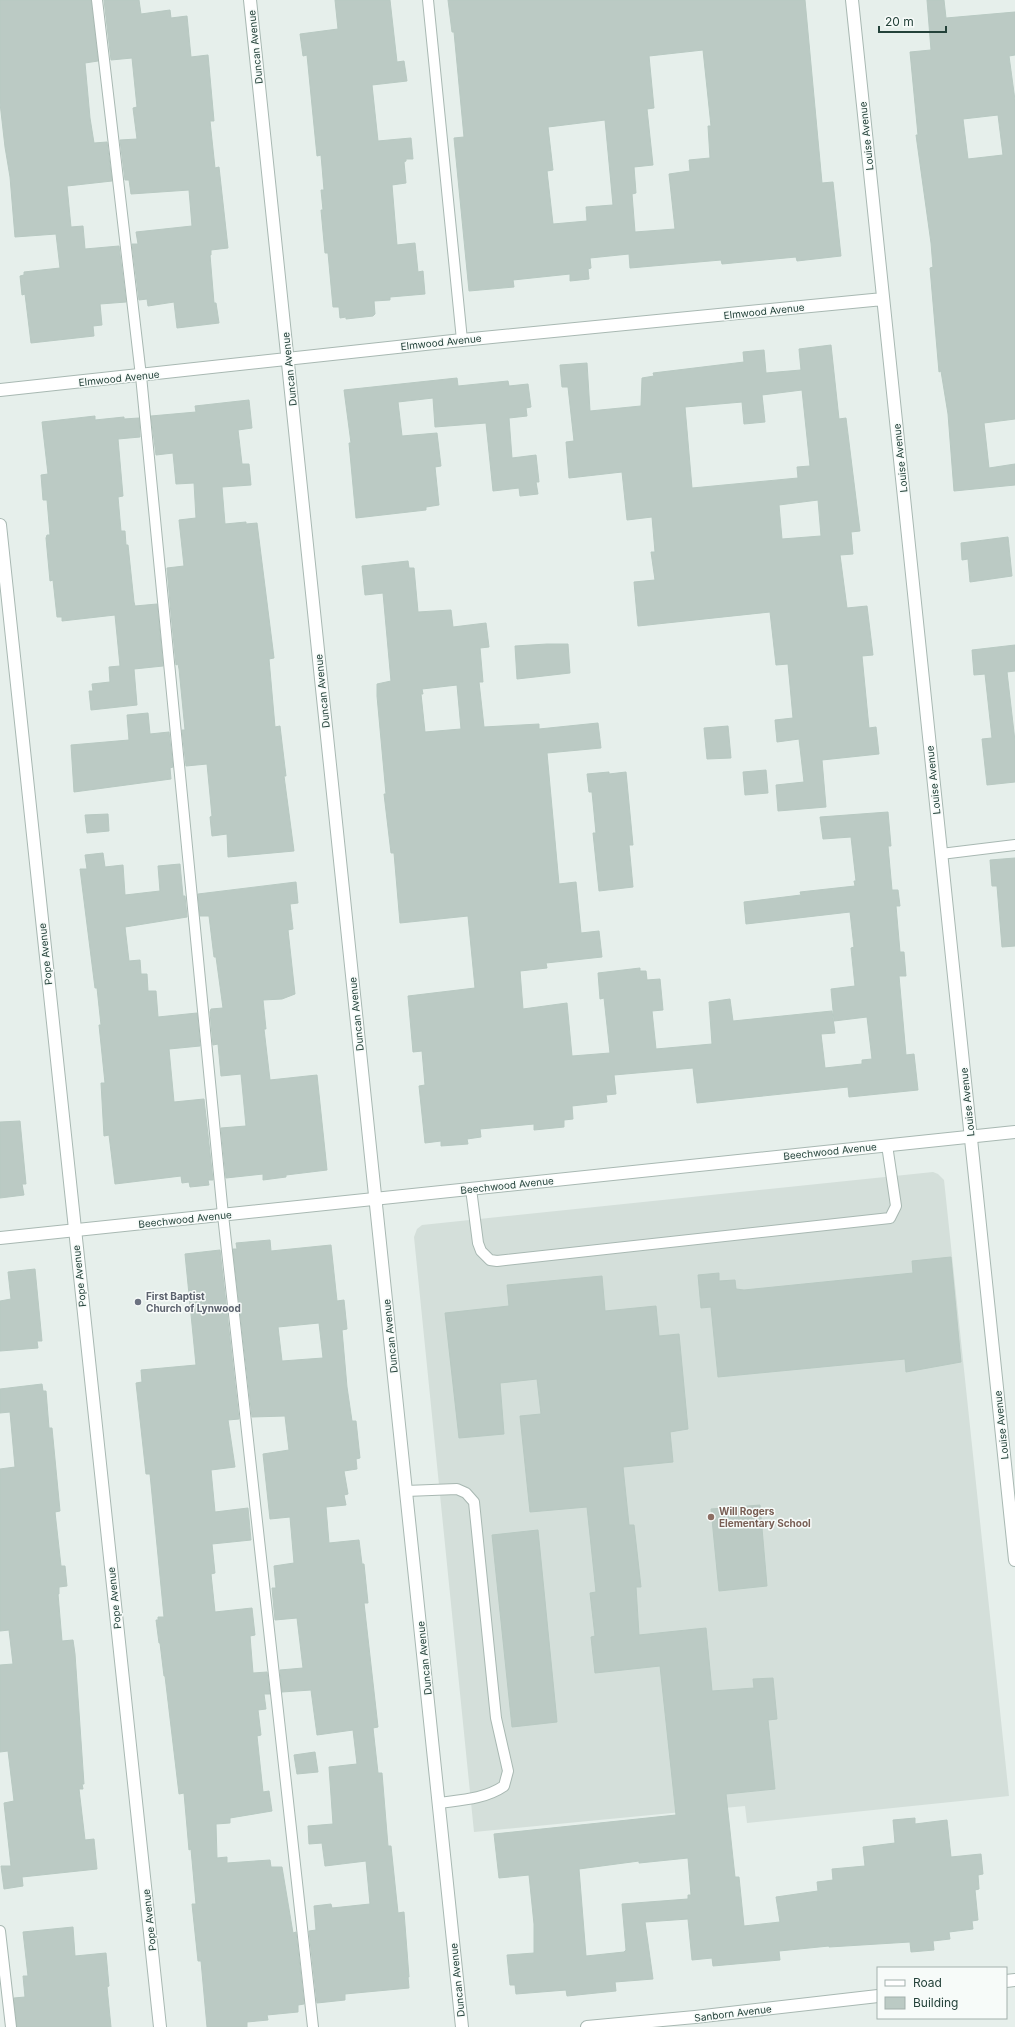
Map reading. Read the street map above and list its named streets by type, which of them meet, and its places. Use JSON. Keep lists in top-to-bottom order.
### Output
{
  "streets": {
    "street": [
      "Duncan Avenue",
      "Louise Avenue",
      "Elmwood Avenue",
      "Pope Avenue",
      "Beechwood Avenue",
      "Sanborn Avenue"
    ]
  },
  "crossings": [
    ["Duncan Avenue", "Elmwood Avenue"],
    ["Duncan Avenue", "Beechwood Avenue"],
    ["Louise Avenue", "Elmwood Avenue"],
    ["Louise Avenue", "Beechwood Avenue"],
    ["Pope Avenue", "Beechwood Avenue"]
  ],
  "places": ["First Baptist Church of Lynwood", "Will Rogers Elementary School"],
  "legend": ["Road", "Building"],
  "scale_bar": "20 m"
}
